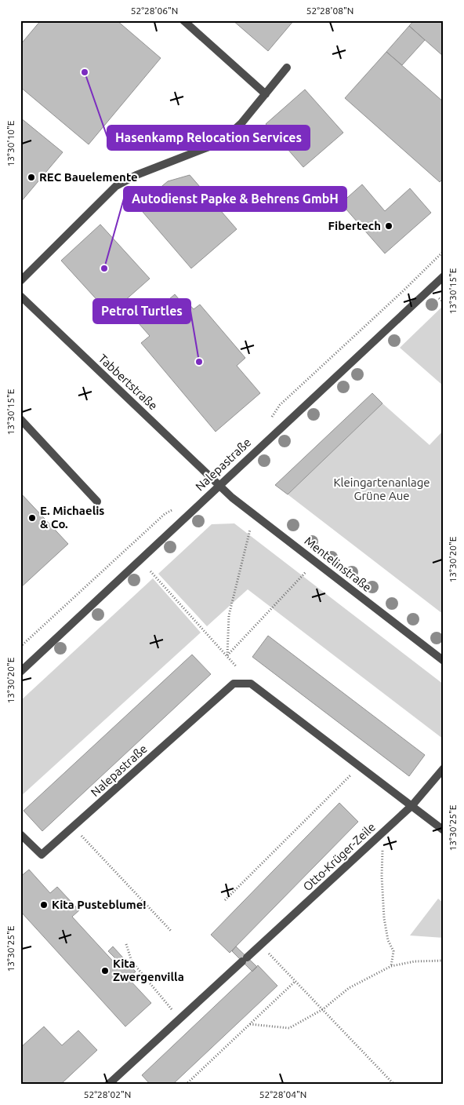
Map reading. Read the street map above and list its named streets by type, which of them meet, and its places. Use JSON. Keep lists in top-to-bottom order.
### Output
{
  "streets": {
    "street": [
      "Tabbertstraße",
      "Nalepastraße",
      "Mentelinstraße",
      "Otto-Krüger-Zeile"
    ]
  },
  "crossings": [
    ["Tabbertstraße", "Nalepastraße"],
    ["Tabbertstraße", "Mentelinstraße"],
    ["Nalepastraße", "Mentelinstraße"],
    ["Nalepastraße", "Otto-Krüger-Zeile"]
  ],
  "parks": ["Kleingartenanlage Grüne Aue"],
  "places": [
    "Hasenkamp Relocation Services",
    "REC Bauelemente",
    "Fibertech",
    "Autodienst Papke & Behrens GmbH",
    "Petrol Turtles",
    "E. Michaelis & Co.",
    "Kita Pusteblume!",
    "Kita Zwergenvilla"
  ],
  "coordinates": [
    "52°28'06\"N",
    "52°28'08\"N",
    "13°30'10\"E",
    "13°30'15\"E",
    "13°30'20\"E",
    "13°30'25\"E",
    "52°28'02\"N",
    "52°28'04\"N"
  ]
}
